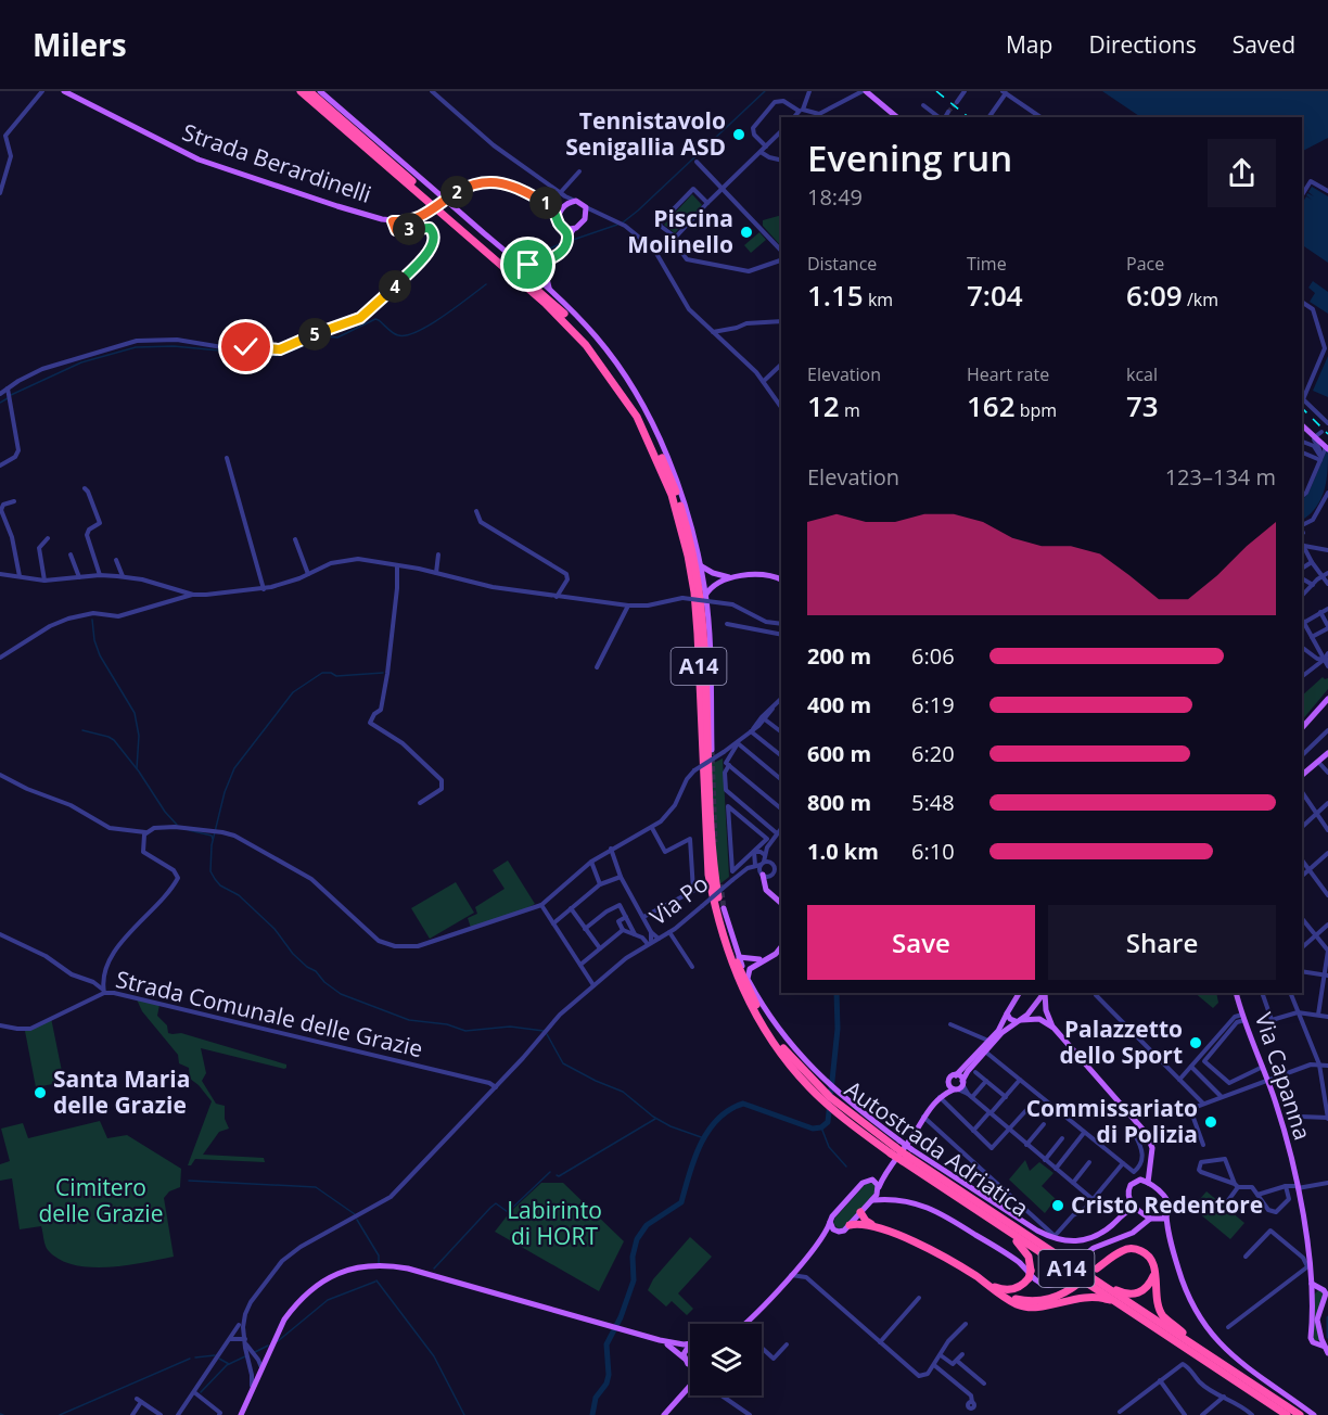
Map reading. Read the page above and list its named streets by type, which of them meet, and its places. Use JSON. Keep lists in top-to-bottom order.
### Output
{
  "streets": {
    "highway": ["A14", "Autostrada Adriatica"],
    "main road": ["Strada Berardinelli", "Via Capanna"],
    "street": ["Via Po", "Strada Comunale delle Grazie"]
  },
  "crossings": [
    ["Via Po", "Strada Comunale delle Grazie"]
  ],
  "parks": ["Cimitero delle Grazie", "Labirinto di HORT"],
  "places": [
    "Tennistavolo Senigallia ASD",
    "Piscina Molinello",
    "Palazzetto dello Sport",
    "Santa Maria delle Grazie",
    "Commissariato di Polizia",
    "Cristo Redentore"
  ],
  "page": {
    "header": "Milers",
    "nav": ["Map", "Directions", "Saved"],
    "heading": ["Evening run", "18:49"],
    "pins": [
      "2",
      "1",
      "3",
      "4",
      "5"
    ],
    "stats": [
      ["Distance", "1.15 km"],
      ["Time", "7:04"],
      ["Pace", "6:09 /km"],
      ["Elevation", "12 m"],
      ["Heart rate", "162 bpm"],
      ["kcal", "73"]
    ],
    "chart": ["Elevation", "123–134 m"],
    "list": [
      {
        "name": "200 m",
        "note": "6:06"
      },
      {
        "name": "400 m",
        "note": "6:19"
      },
      {
        "name": "600 m",
        "note": "6:20"
      },
      {
        "name": "800 m",
        "note": "5:48"
      },
      {
        "name": "1.0 km",
        "note": "6:10"
      }
    ],
    "buttons": ["Save", "Share"]
  }
}
